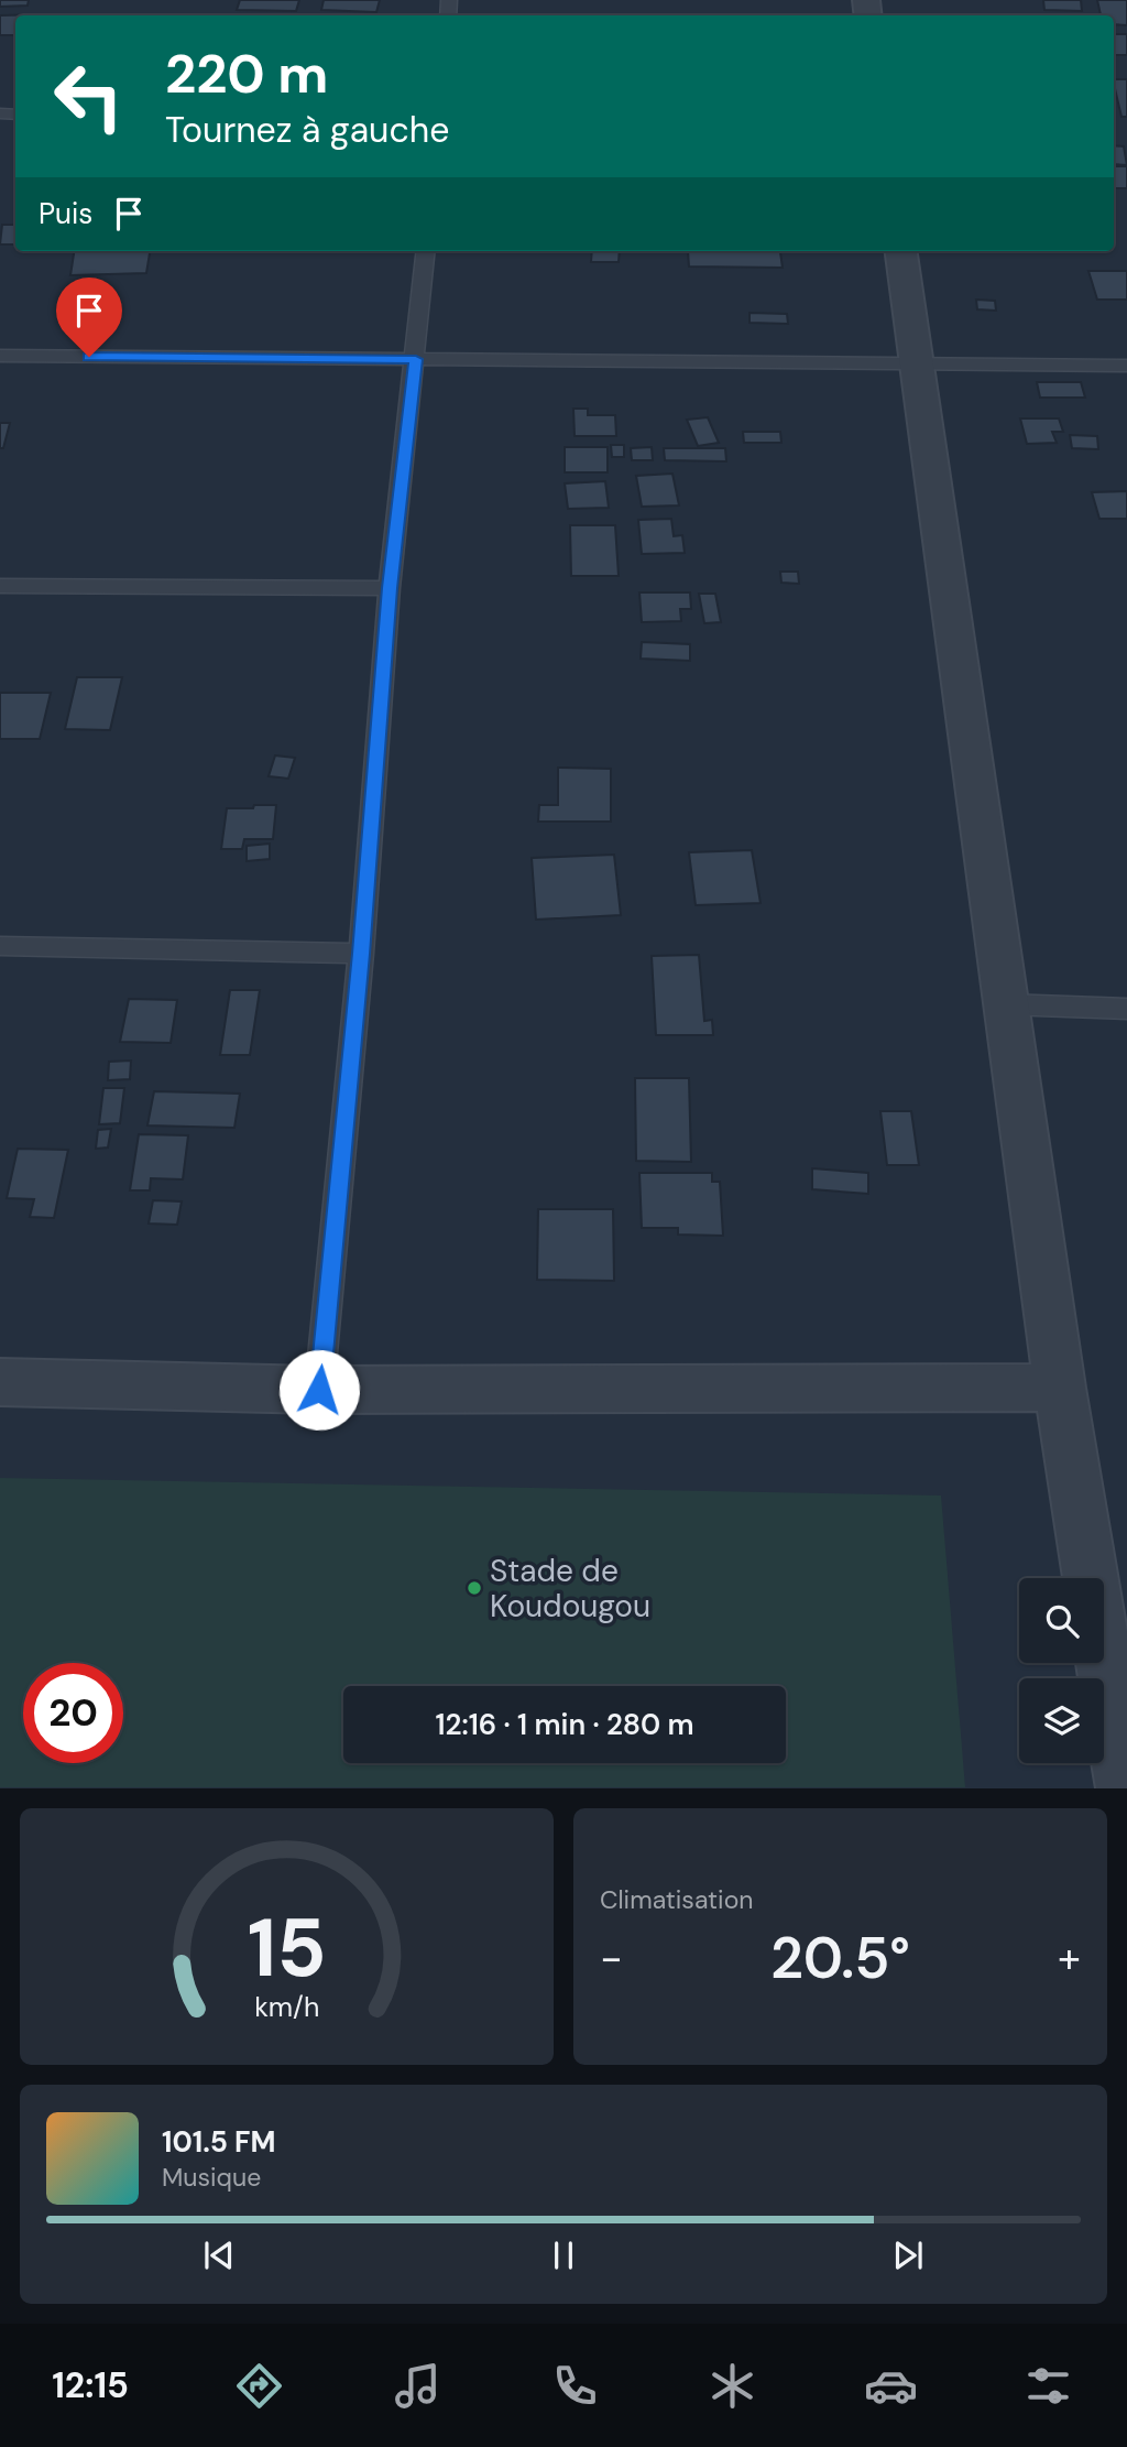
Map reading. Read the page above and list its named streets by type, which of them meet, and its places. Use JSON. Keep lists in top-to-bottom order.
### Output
{
  "places": ["Stade de Koudougou"],
  "page": {
    "turn": ["220 m", "Tournez à gauche"],
    "then": "Puis",
    "limit": "20",
    "trip": "12:16 · 1 min · 280 m",
    "tile": "Climatisation",
    "heat": ["−", "20.5°", "+"],
    "song": ["101.5 FM", "Musique"],
    "tabs": "12:15",
    "gauge": ["15", "km/h"]
  }
}
